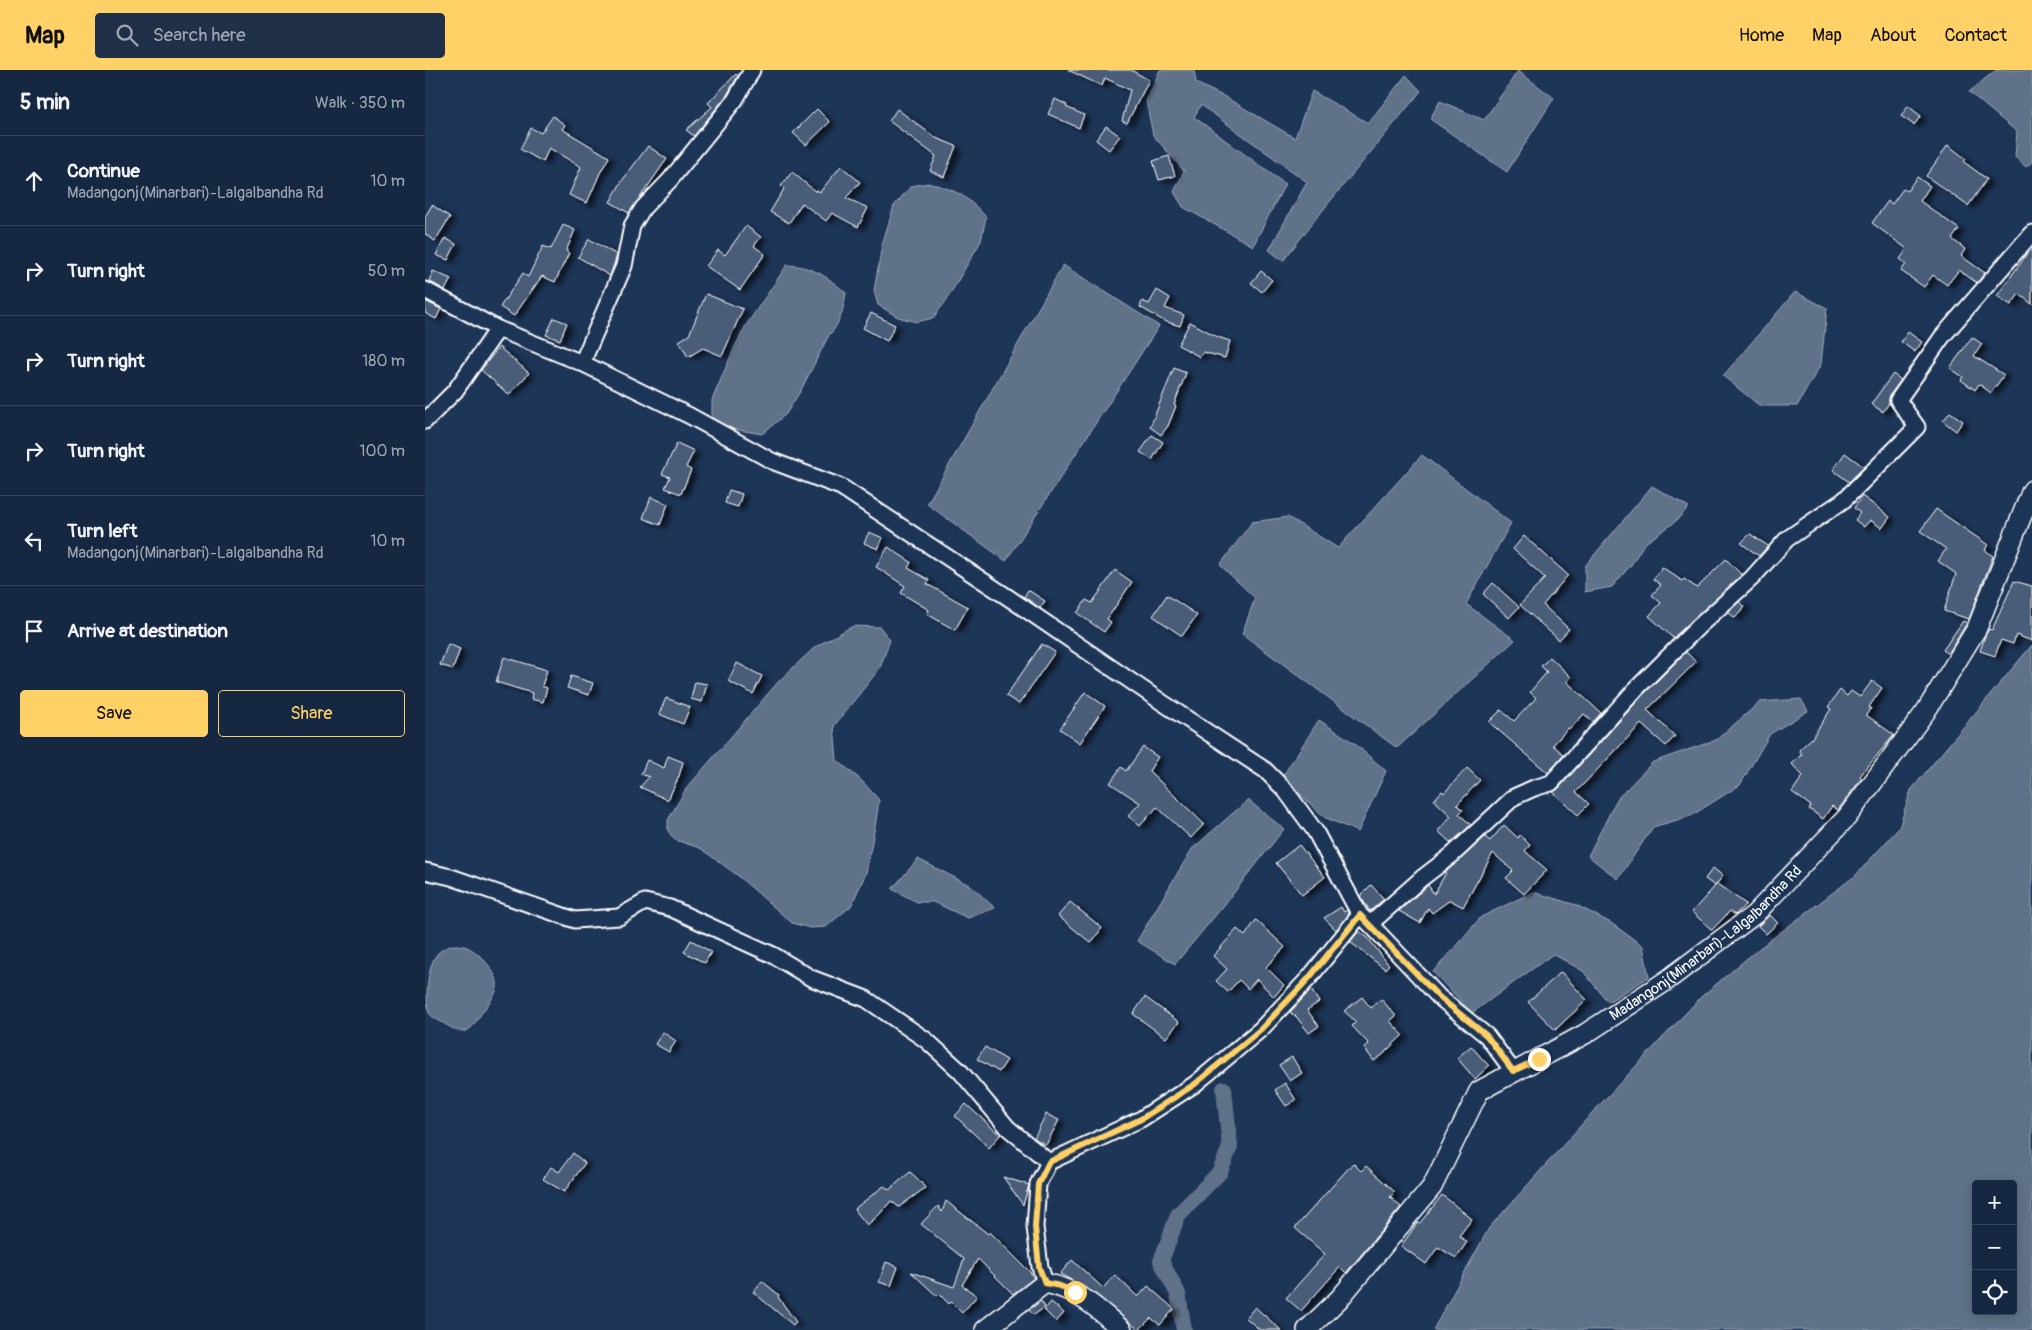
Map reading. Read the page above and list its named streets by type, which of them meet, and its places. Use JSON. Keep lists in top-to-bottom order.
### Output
{
  "streets": {
    "main road": ["Madangonj(Minarbari)-Lalgalbandha Rd"]
  },
  "page": {
    "header": "Map",
    "search": "Search here",
    "nav": [
      "Home",
      "Map",
      "About",
      "Contact"
    ],
    "heading": ["5 min", "Walk · 350 m"],
    "list": [
      ["Continue", "Madangonj(Minarbari)-Lalgalbandha Rd", "10 m"],
      ["Turn right", "50 m"],
      ["Turn right", "180 m"],
      ["Turn right", "100 m"],
      ["Turn left", "Madangonj(Minarbari)-Lalgalbandha Rd", "10 m"],
      "Arrive at destination"
    ],
    "buttons": ["Save", "Share"],
    "map_buttons": ["+", "−"]
  }
}
